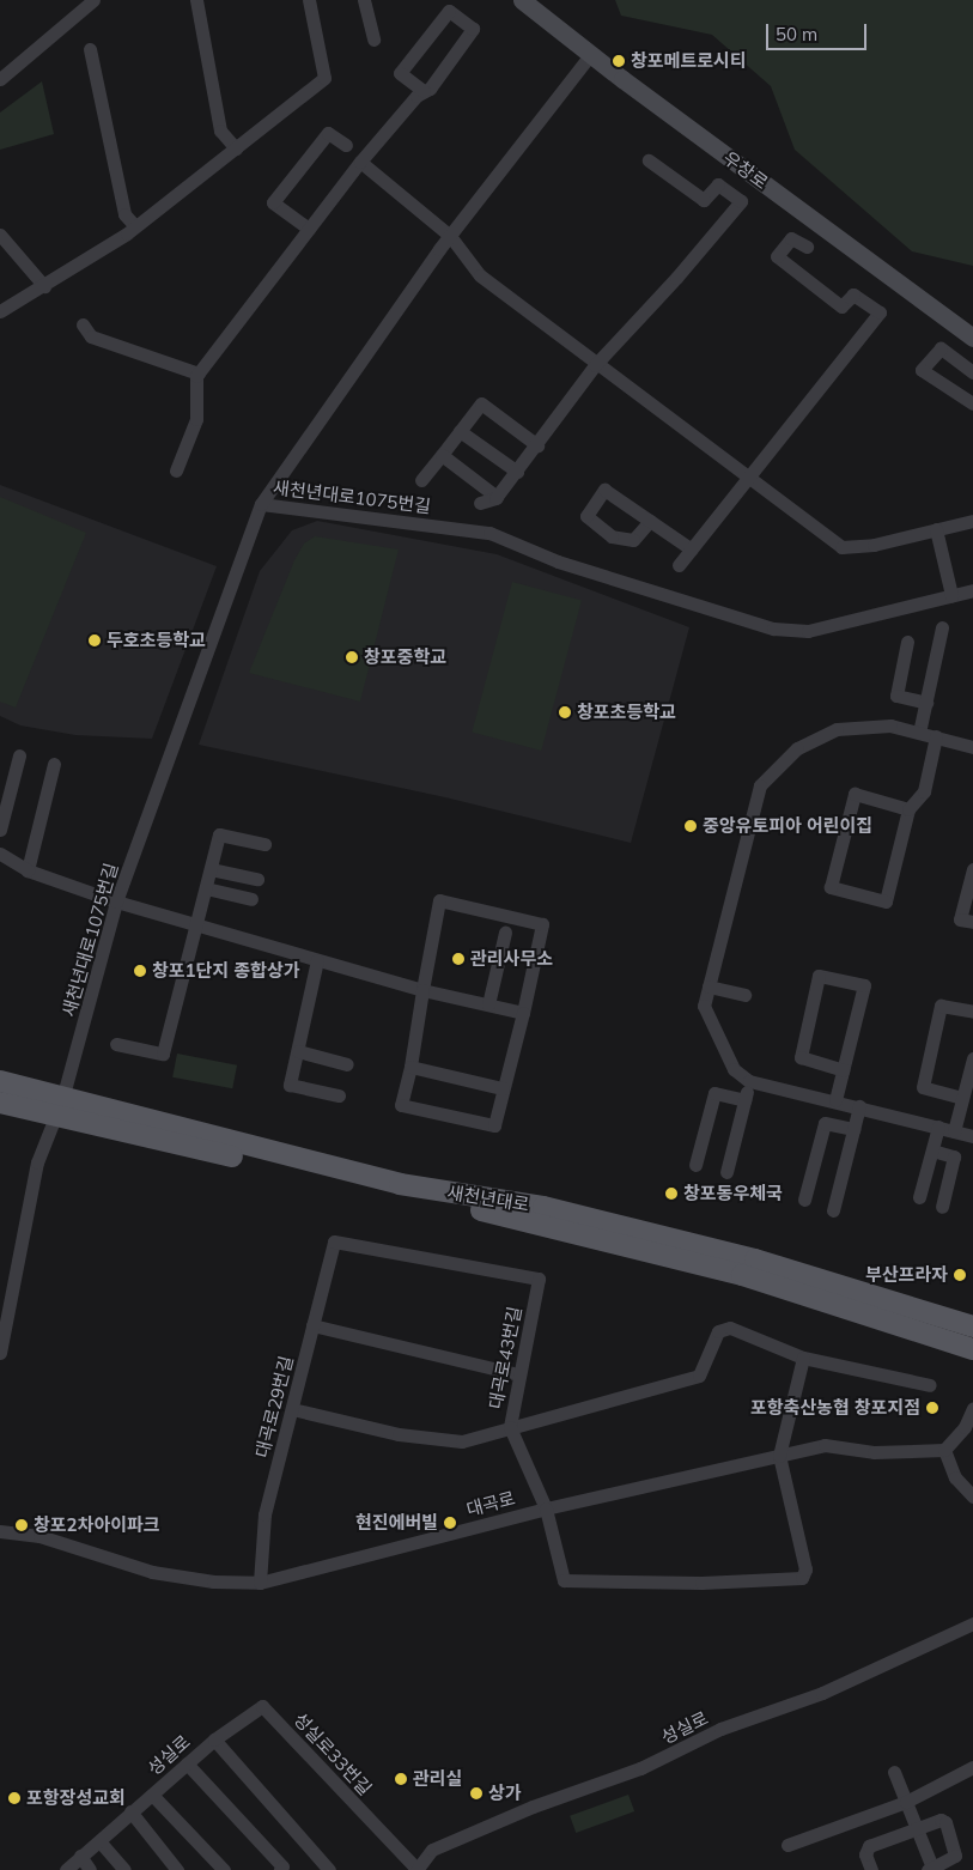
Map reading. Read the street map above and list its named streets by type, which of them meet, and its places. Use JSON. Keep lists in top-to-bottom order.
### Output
{
  "streets": {
    "main road": ["우창로", "새천년대로"],
    "street": [
      "새천년대로1075번길",
      "대곡로43번길",
      "대곡로29번길",
      "대곡로",
      "성실로",
      "성실로33번길"
    ]
  },
  "crossings": [
    ["새천년대로1075번길", "새천년대로"],
    ["대곡로43번길", "대곡로29번길"],
    ["대곡로43번길", "대곡로"],
    ["대곡로29번길", "대곡로"],
    ["성실로", "성실로33번길"]
  ],
  "places": [
    "창포메트로시티",
    "두호초등학교",
    "창포중학교",
    "창포초등학교",
    "중앙유토피아 어린이집",
    "관리사무소",
    "창포1단지 종합상가",
    "창포동우체국",
    "부산프라자",
    "포항축산농협 창포지점",
    "현진에버빌",
    "창포2차아이파크",
    "관리실",
    "상가",
    "포항장성교회"
  ],
  "scale_bar": "50 m"
}
